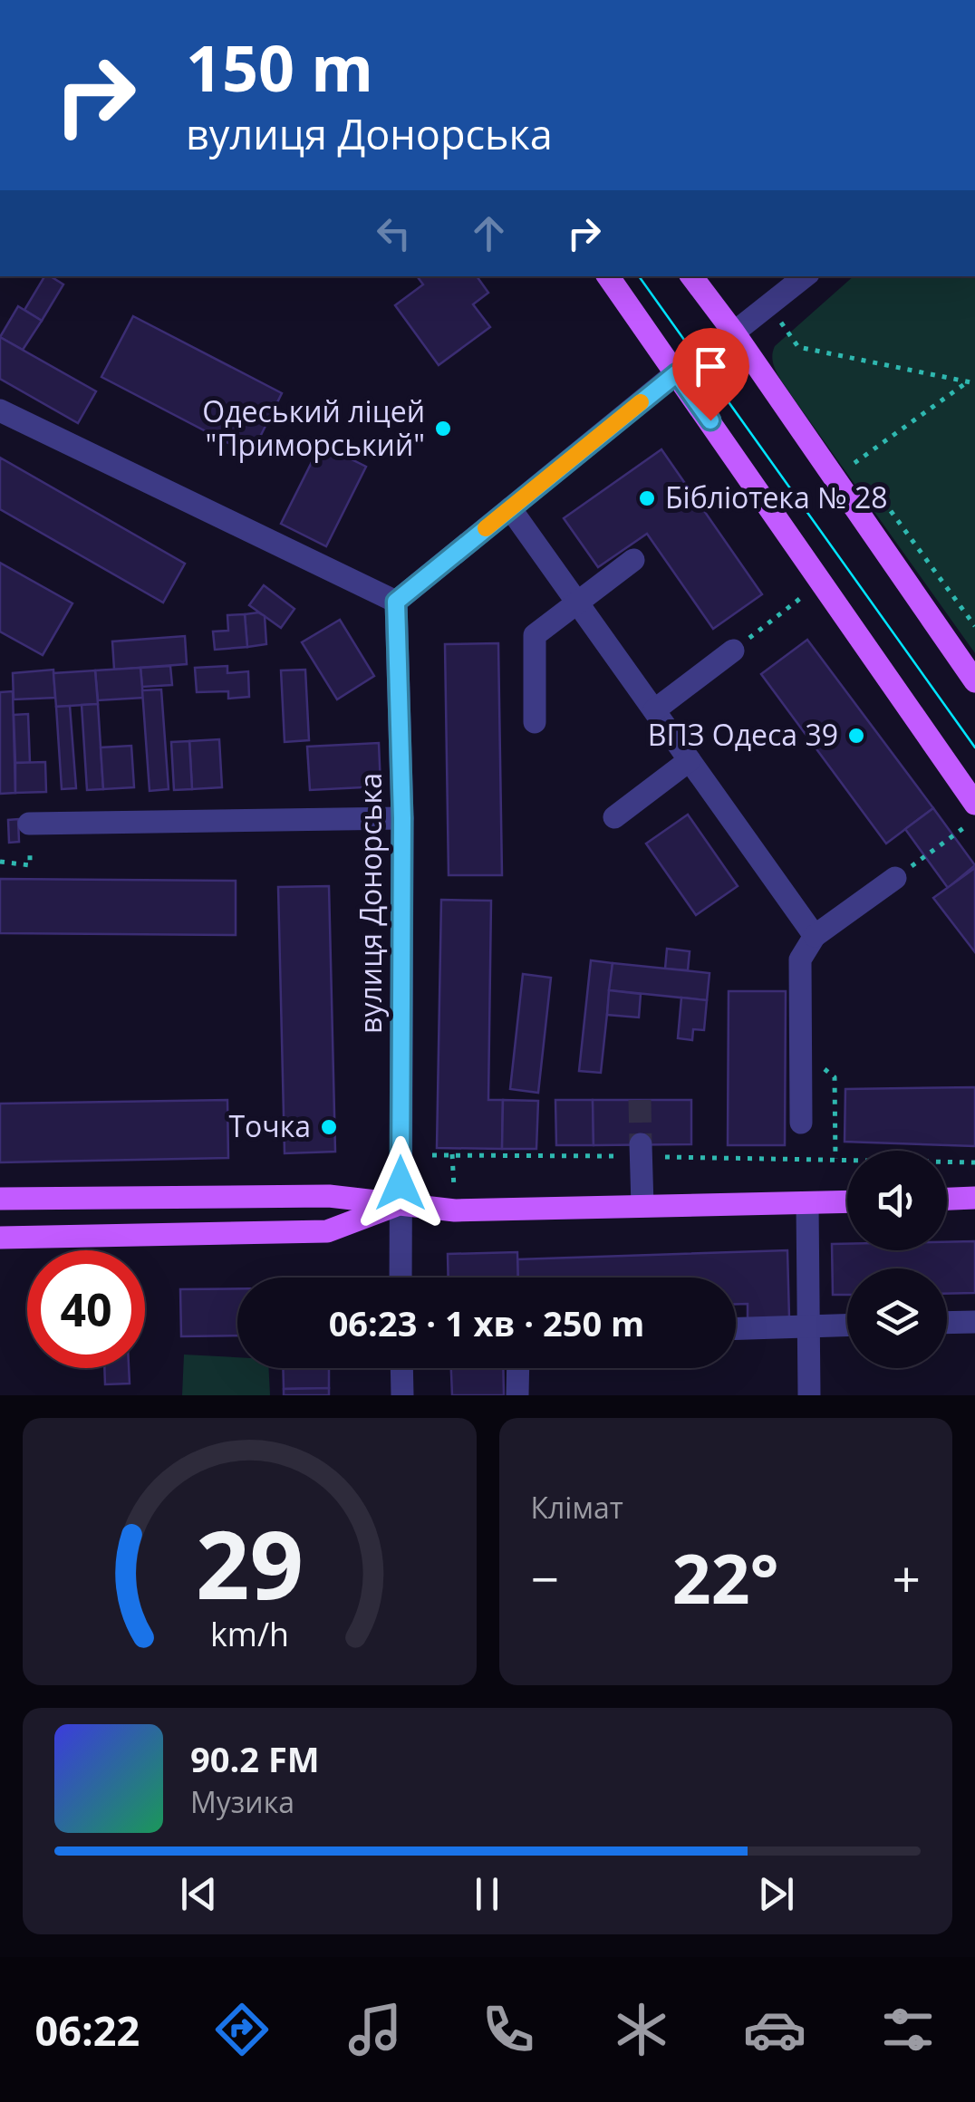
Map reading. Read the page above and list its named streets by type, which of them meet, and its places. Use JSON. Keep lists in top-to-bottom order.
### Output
{
  "streets": {
    "street": ["вулиця Донорська"]
  },
  "places": [
    "Одеський ліцей \"Приморський\"",
    "Бібліотека № 28",
    "ВПЗ Одеса 39",
    "Точка"
  ],
  "page": {
    "turn": ["150 m", "вулиця Донорська"],
    "limit": "40",
    "trip": "06:23 · 1 хв · 250 m",
    "tile": "Клімат",
    "heat": ["−", "22°", "+"],
    "song": ["90.2 FM", "Музика"],
    "tabs": "06:22",
    "gauge": ["29", "km/h"]
  }
}
